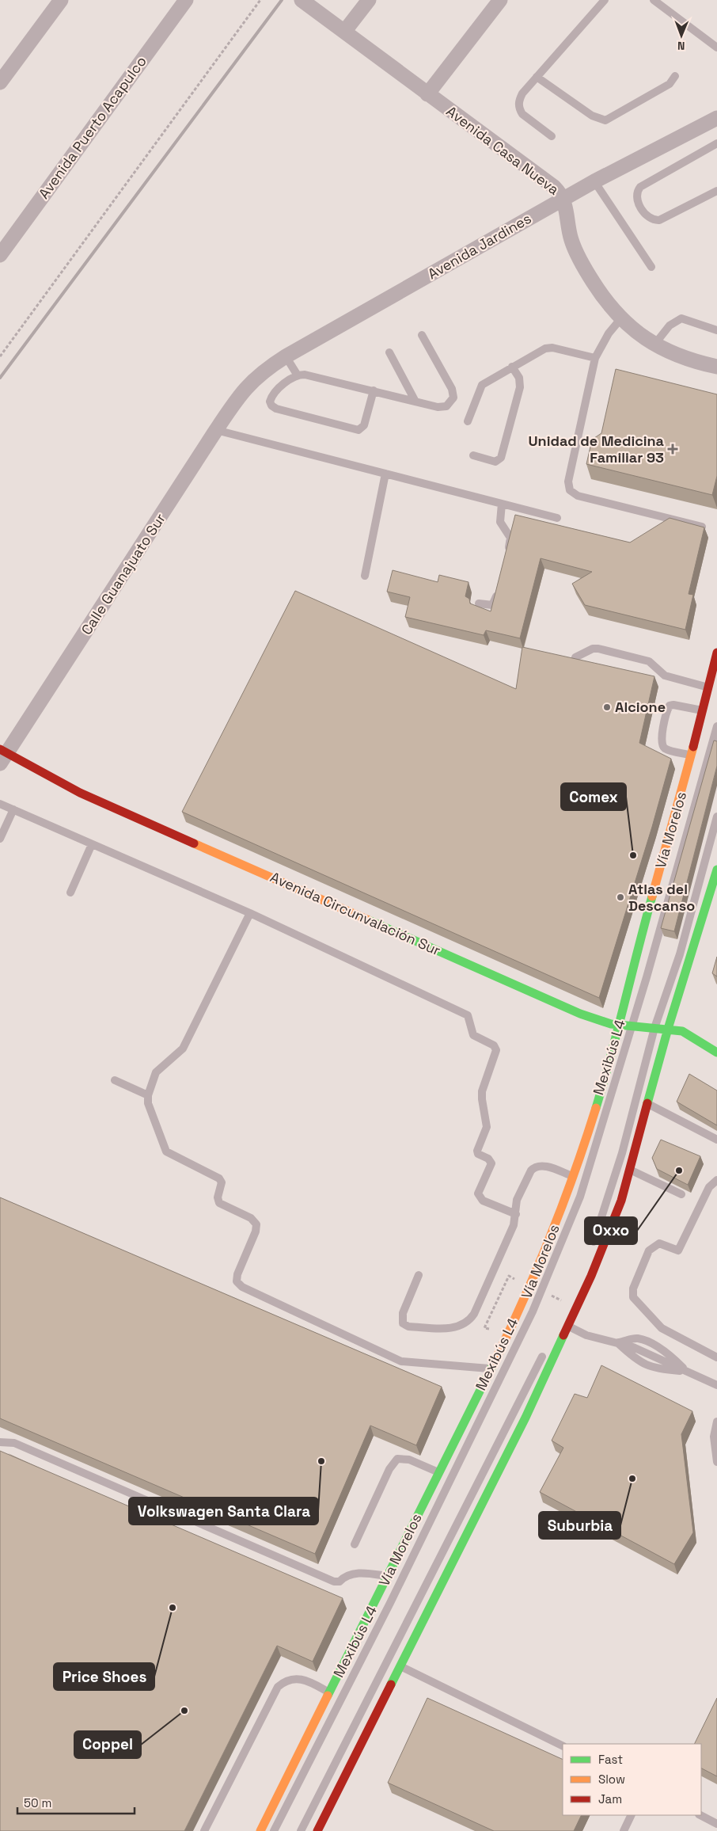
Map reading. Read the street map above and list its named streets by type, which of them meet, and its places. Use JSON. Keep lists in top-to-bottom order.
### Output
{
  "streets": {
    "main road": ["Vía Morelos", "Avenida Circunvalación Sur"],
    "street": [
      "Avenida Puerto Acapulco",
      "Avenida Casa Nueva",
      "Avenida Jardines",
      "Calle Guanajuato Sur"
    ],
    "lane": ["Mexibús L4"]
  },
  "crossings": [
    ["Avenida Casa Nueva", "Avenida Jardines"],
    ["Avenida Jardines", "Calle Guanajuato Sur"],
    ["Calle Guanajuato Sur", "Avenida Circunvalación Sur"],
    ["Vía Morelos", "Avenida Circunvalación Sur"],
    ["Avenida Circunvalación Sur", "Mexibús L4"]
  ],
  "places": {
    "health": ["Unidad de Medicina Familiar 93"],
    "other": [
      "Alcione",
      "Comex",
      "Atlas del Descanso",
      "Oxxo",
      "Volkswagen Santa Clara",
      "Suburbia",
      "Price Shoes",
      "Coppel"
    ]
  },
  "legend": ["Fast", "Slow", "Jam"],
  "scale_bar": "50 m",
  "north": "bottom"
}
